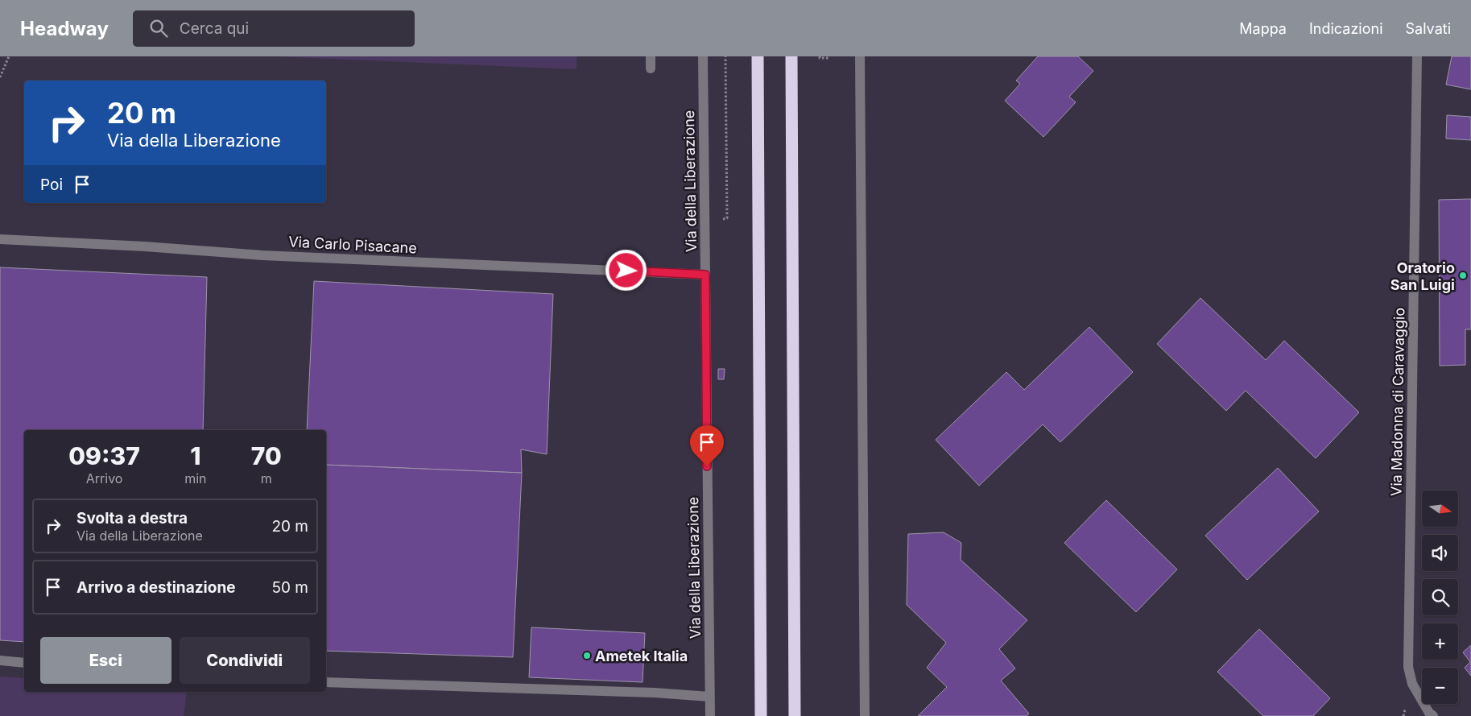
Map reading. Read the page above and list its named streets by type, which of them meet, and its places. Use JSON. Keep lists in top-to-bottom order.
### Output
{
  "streets": {
    "street": ["Via della Liberazione", "Via Carlo Pisacane", "Via Madonna di Caravaggio"]
  },
  "crossings": [
    ["Via della Liberazione", "Via Carlo Pisacane"]
  ],
  "places": ["Oratorio San Luigi", "Ametek Italia"],
  "north": "right",
  "page": {
    "header": "Headway",
    "search": "Cerca qui",
    "nav": ["Mappa", "Indicazioni", "Salvati"],
    "turn": ["20 m", "Via della Liberazione"],
    "then": "Poi",
    "eta": [
      "09:37",
      "Arrivo",
      "1",
      "min",
      "70",
      "m"
    ],
    "map_buttons": ["+", "−"],
    "list": [
      {
        "name": "Svolta a destra",
        "note": "Via della Liberazione",
        "value": "20 m"
      },
      {
        "name": "Arrivo a destinazione",
        "value": "50 m"
      }
    ],
    "buttons": ["Esci", "Condividi"]
  }
}
